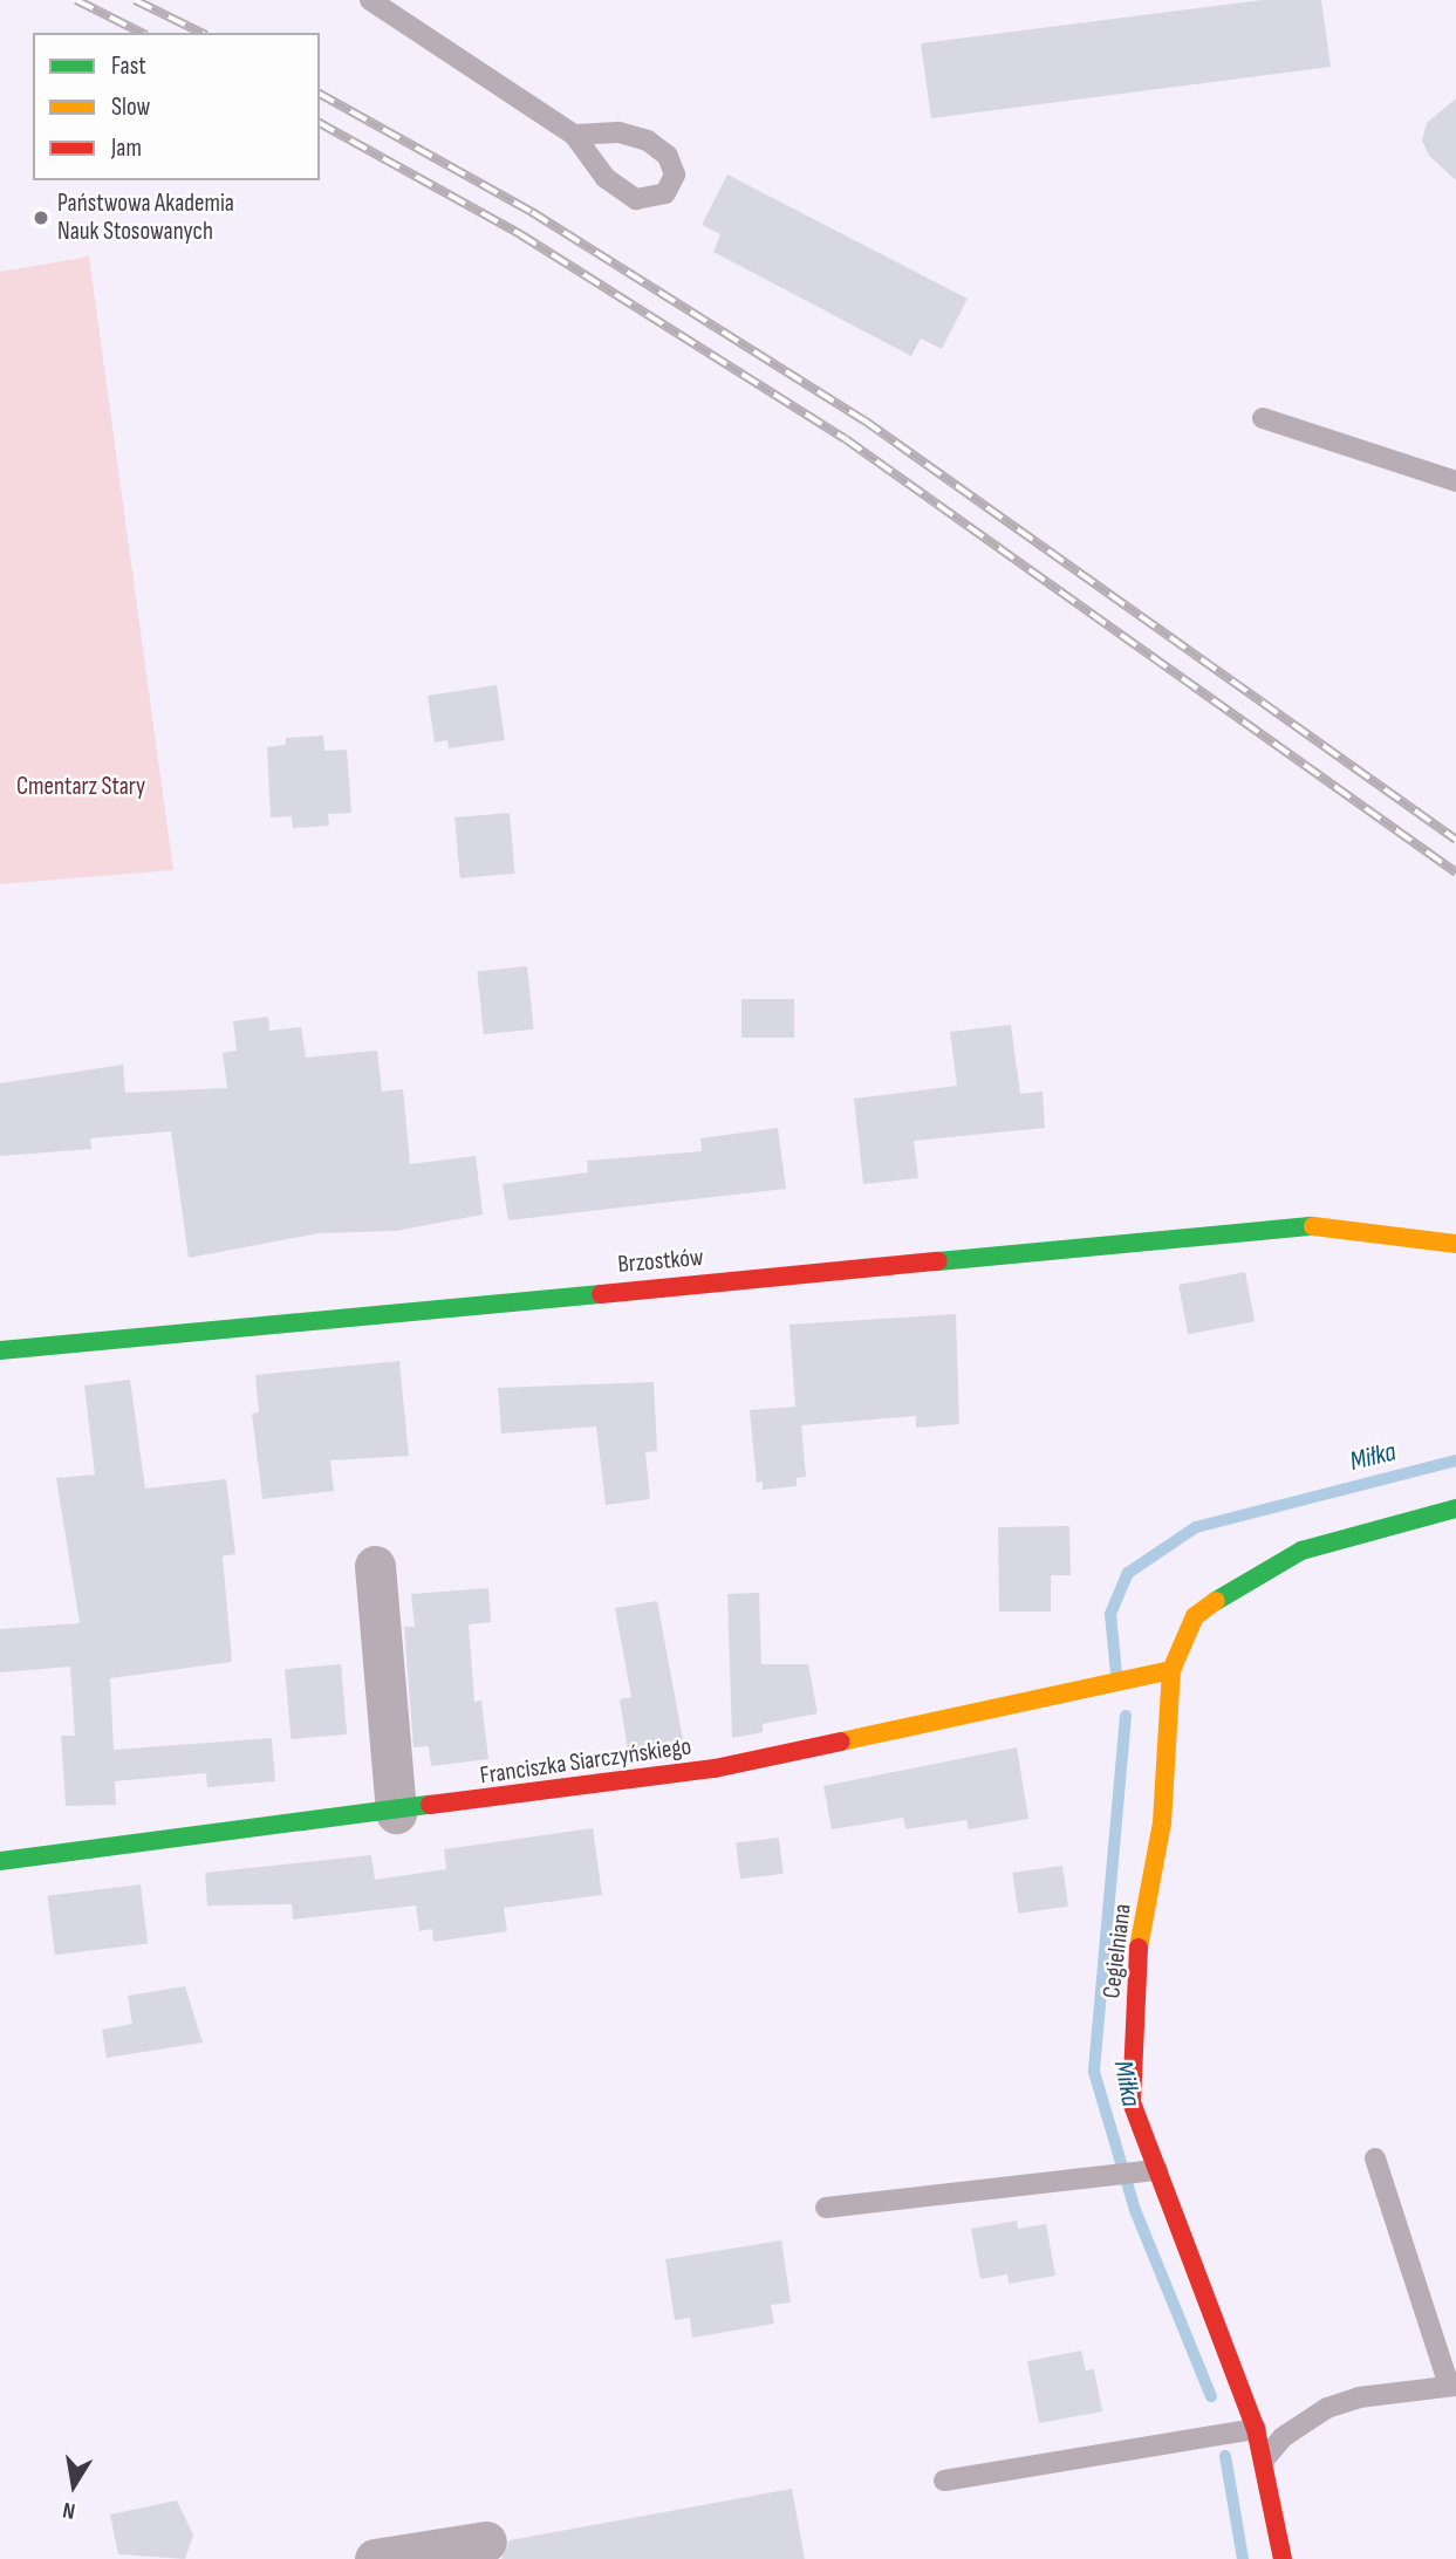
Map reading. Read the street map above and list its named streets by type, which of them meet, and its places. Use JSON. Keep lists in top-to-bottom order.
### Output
{
  "streets": {
    "street": ["Brzostków", "Franciszka Siarczyńskiego", "Cegielniana"]
  },
  "crossings": [
    ["Franciszka Siarczyńskiego", "Cegielniana"]
  ],
  "water": ["Miłka"],
  "parks": ["Cmentarz Stary"],
  "places": ["Państwowa Akademia Nauk Stosowanych"],
  "legend": ["Fast", "Slow", "Jam"],
  "north": "bottom"
}
